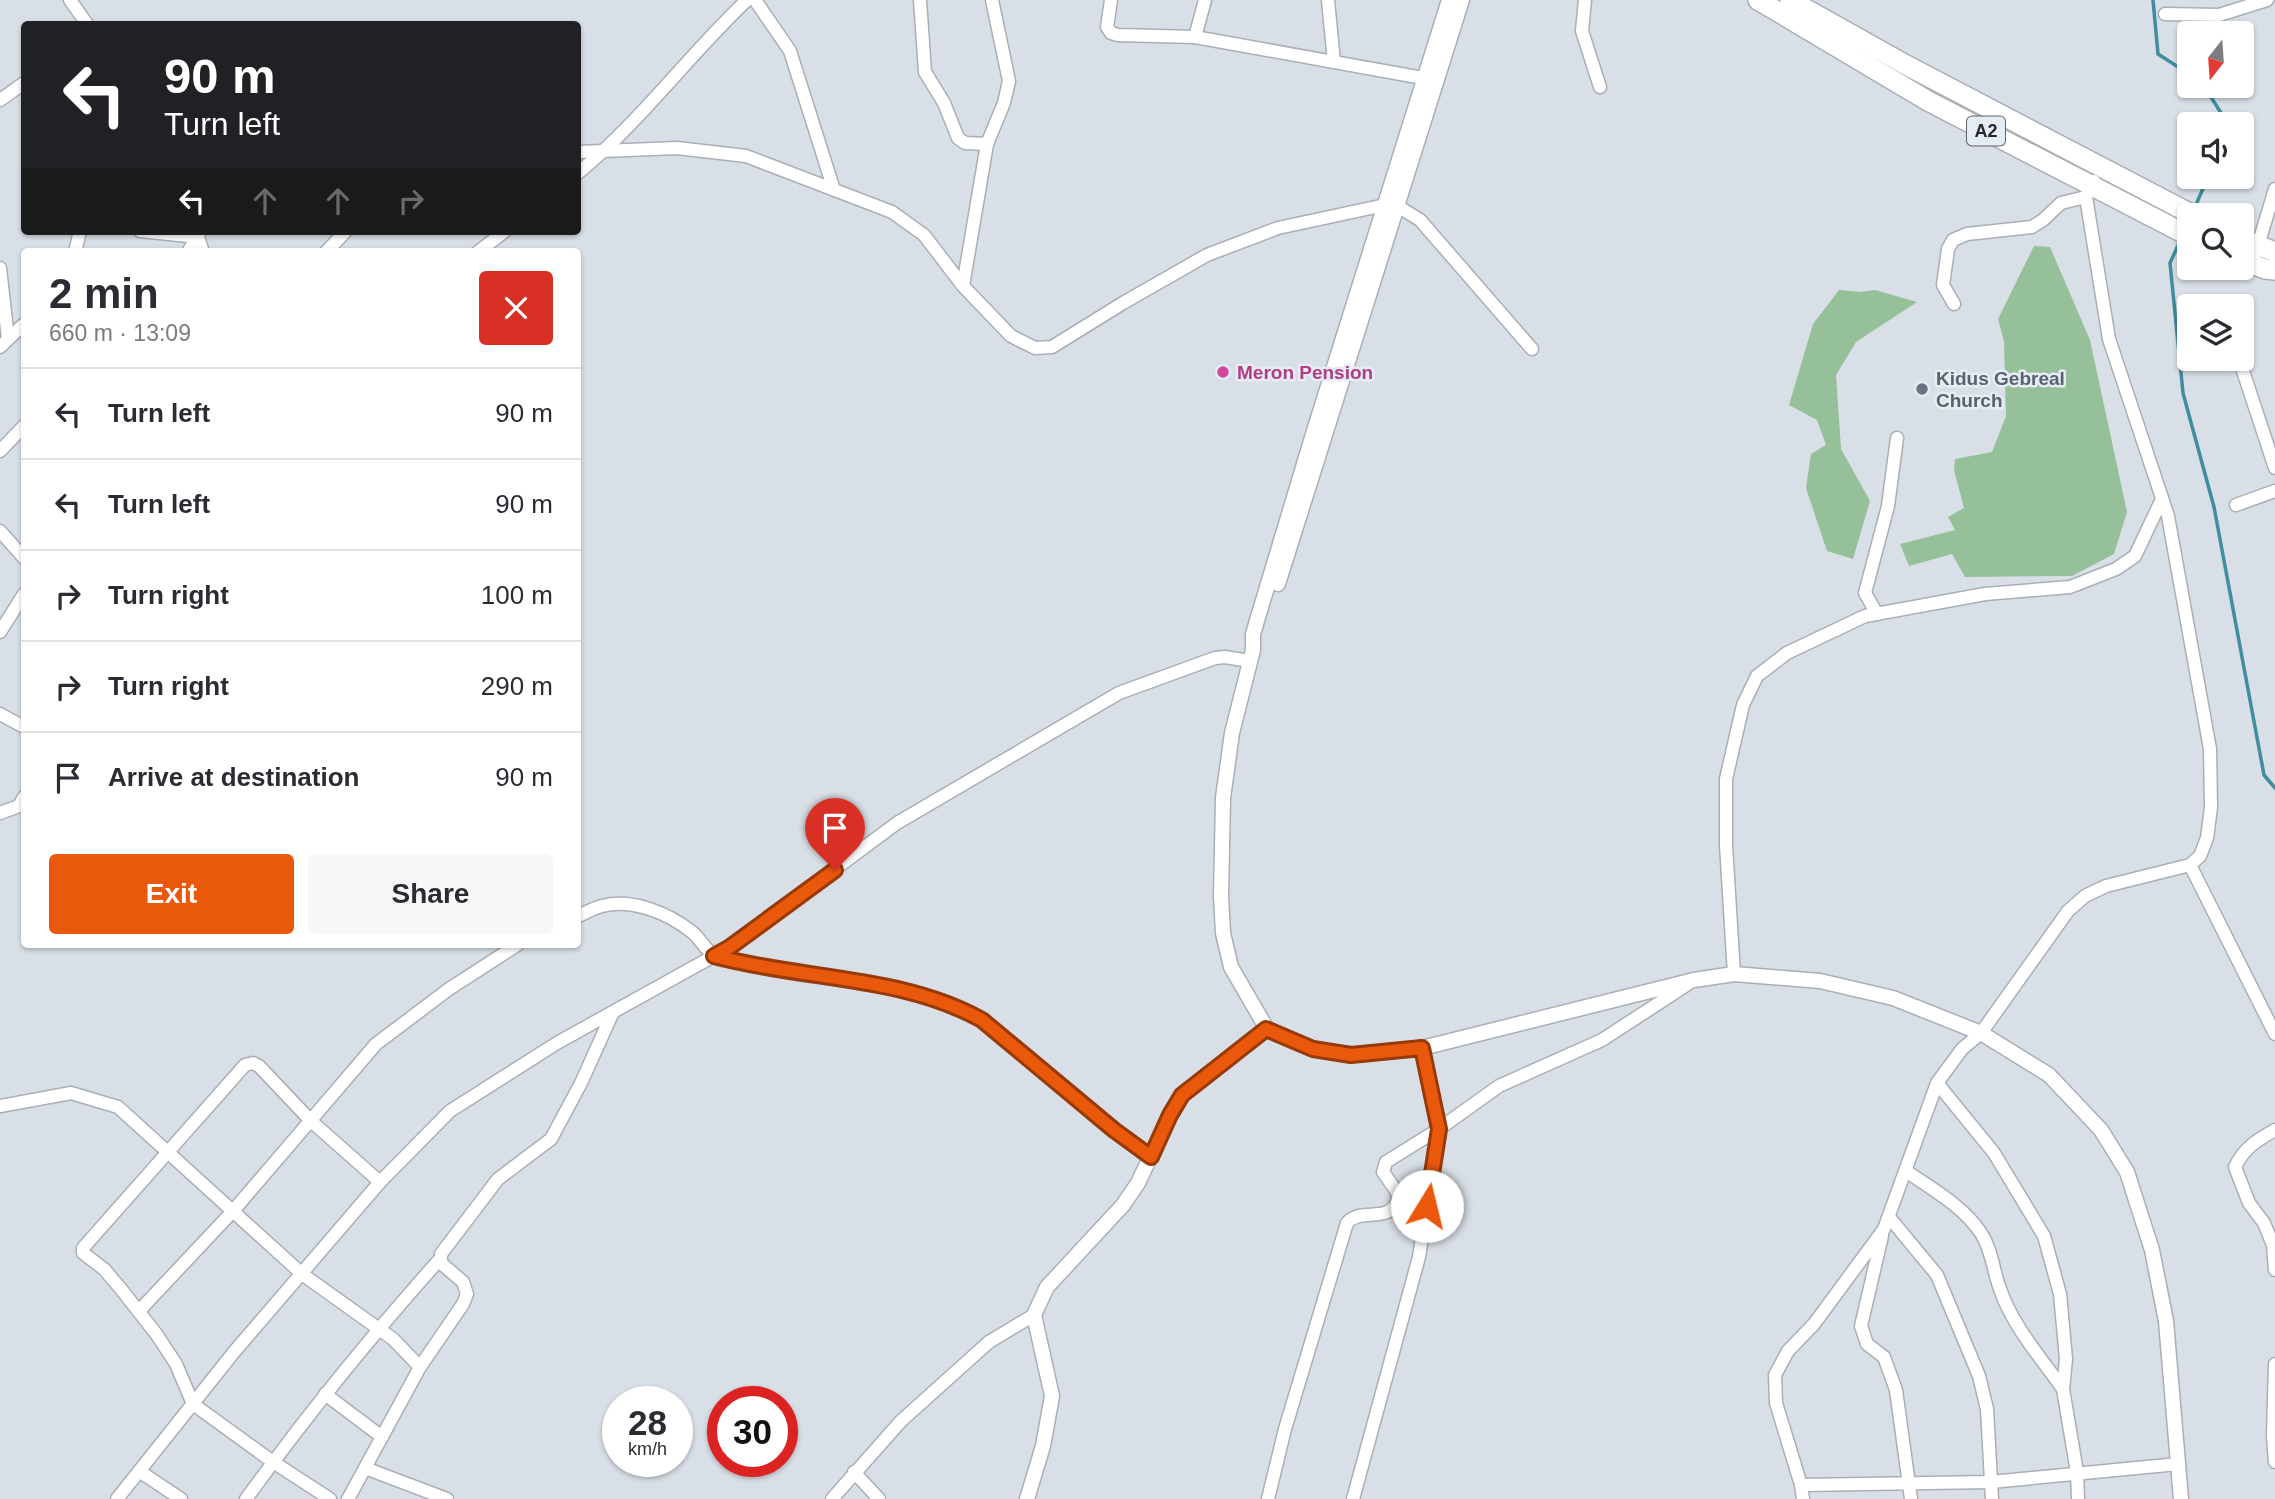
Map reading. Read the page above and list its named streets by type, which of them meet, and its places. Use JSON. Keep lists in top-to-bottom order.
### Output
{
  "streets": {
    "highway": ["A2"]
  },
  "places": ["Meron Pension", "Kidus Gebreal Church"],
  "north": "bottom",
  "page": {
    "turn": ["90 m", "Turn left"],
    "heading": ["2 min", "660 m · 13:09"],
    "list": [
      {
        "name": "Turn left",
        "value": "90 m"
      },
      {
        "name": "Turn left",
        "value": "90 m"
      },
      {
        "name": "Turn right",
        "value": "100 m"
      },
      {
        "name": "Turn right",
        "value": "290 m"
      },
      {
        "name": "Arrive at destination",
        "value": "90 m"
      }
    ],
    "buttons": ["Exit", "Share"],
    "speed": "28 km/h",
    "limit": "30"
  }
}
